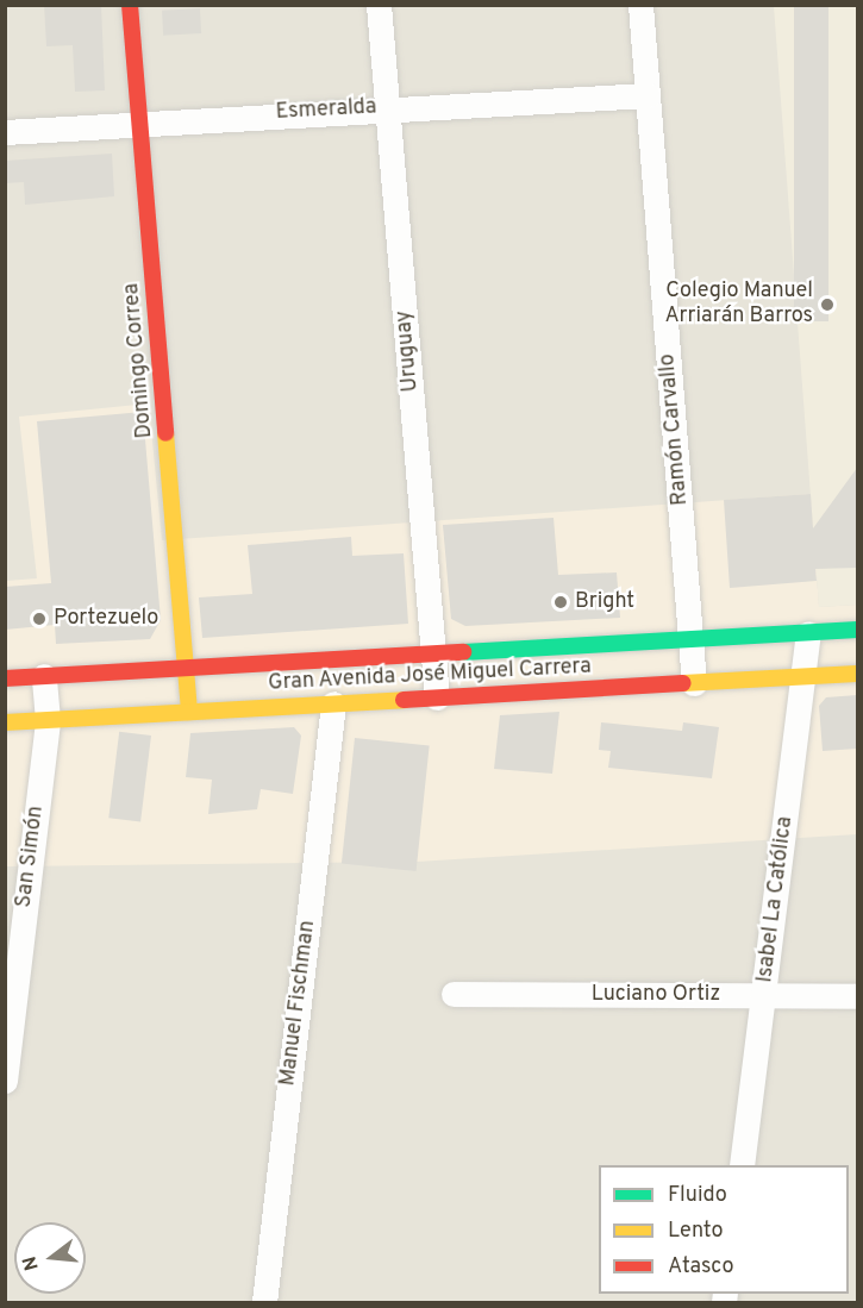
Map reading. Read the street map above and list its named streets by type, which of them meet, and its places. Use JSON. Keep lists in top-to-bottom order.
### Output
{
  "streets": {
    "main road": ["Domingo Correa", "Gran Avenida José Miguel Carrera"],
    "street": [
      "Esmeralda",
      "Uruguay",
      "Ramón Carvallo",
      "San Simón",
      "Isabel La Católica",
      "Luciano Ortiz",
      "Manuel Fischman"
    ]
  },
  "crossings": [
    ["Esmeralda", "Uruguay"],
    ["Esmeralda", "Domingo Correa"],
    ["Esmeralda", "Ramón Carvallo"],
    ["Uruguay", "Gran Avenida José Miguel Carrera"],
    ["Domingo Correa", "Gran Avenida José Miguel Carrera"],
    ["Ramón Carvallo", "Gran Avenida José Miguel Carrera"],
    ["Gran Avenida José Miguel Carrera", "San Simón"],
    ["Gran Avenida José Miguel Carrera", "Isabel La Católica"],
    ["Gran Avenida José Miguel Carrera", "Manuel Fischman"],
    ["Isabel La Católica", "Luciano Ortiz"]
  ],
  "places": ["Colegio Manuel Arriarán Barros", "Bright", "Portezuelo"],
  "legend": ["Fluido", "Lento", "Atasco"],
  "north": "left"
}
